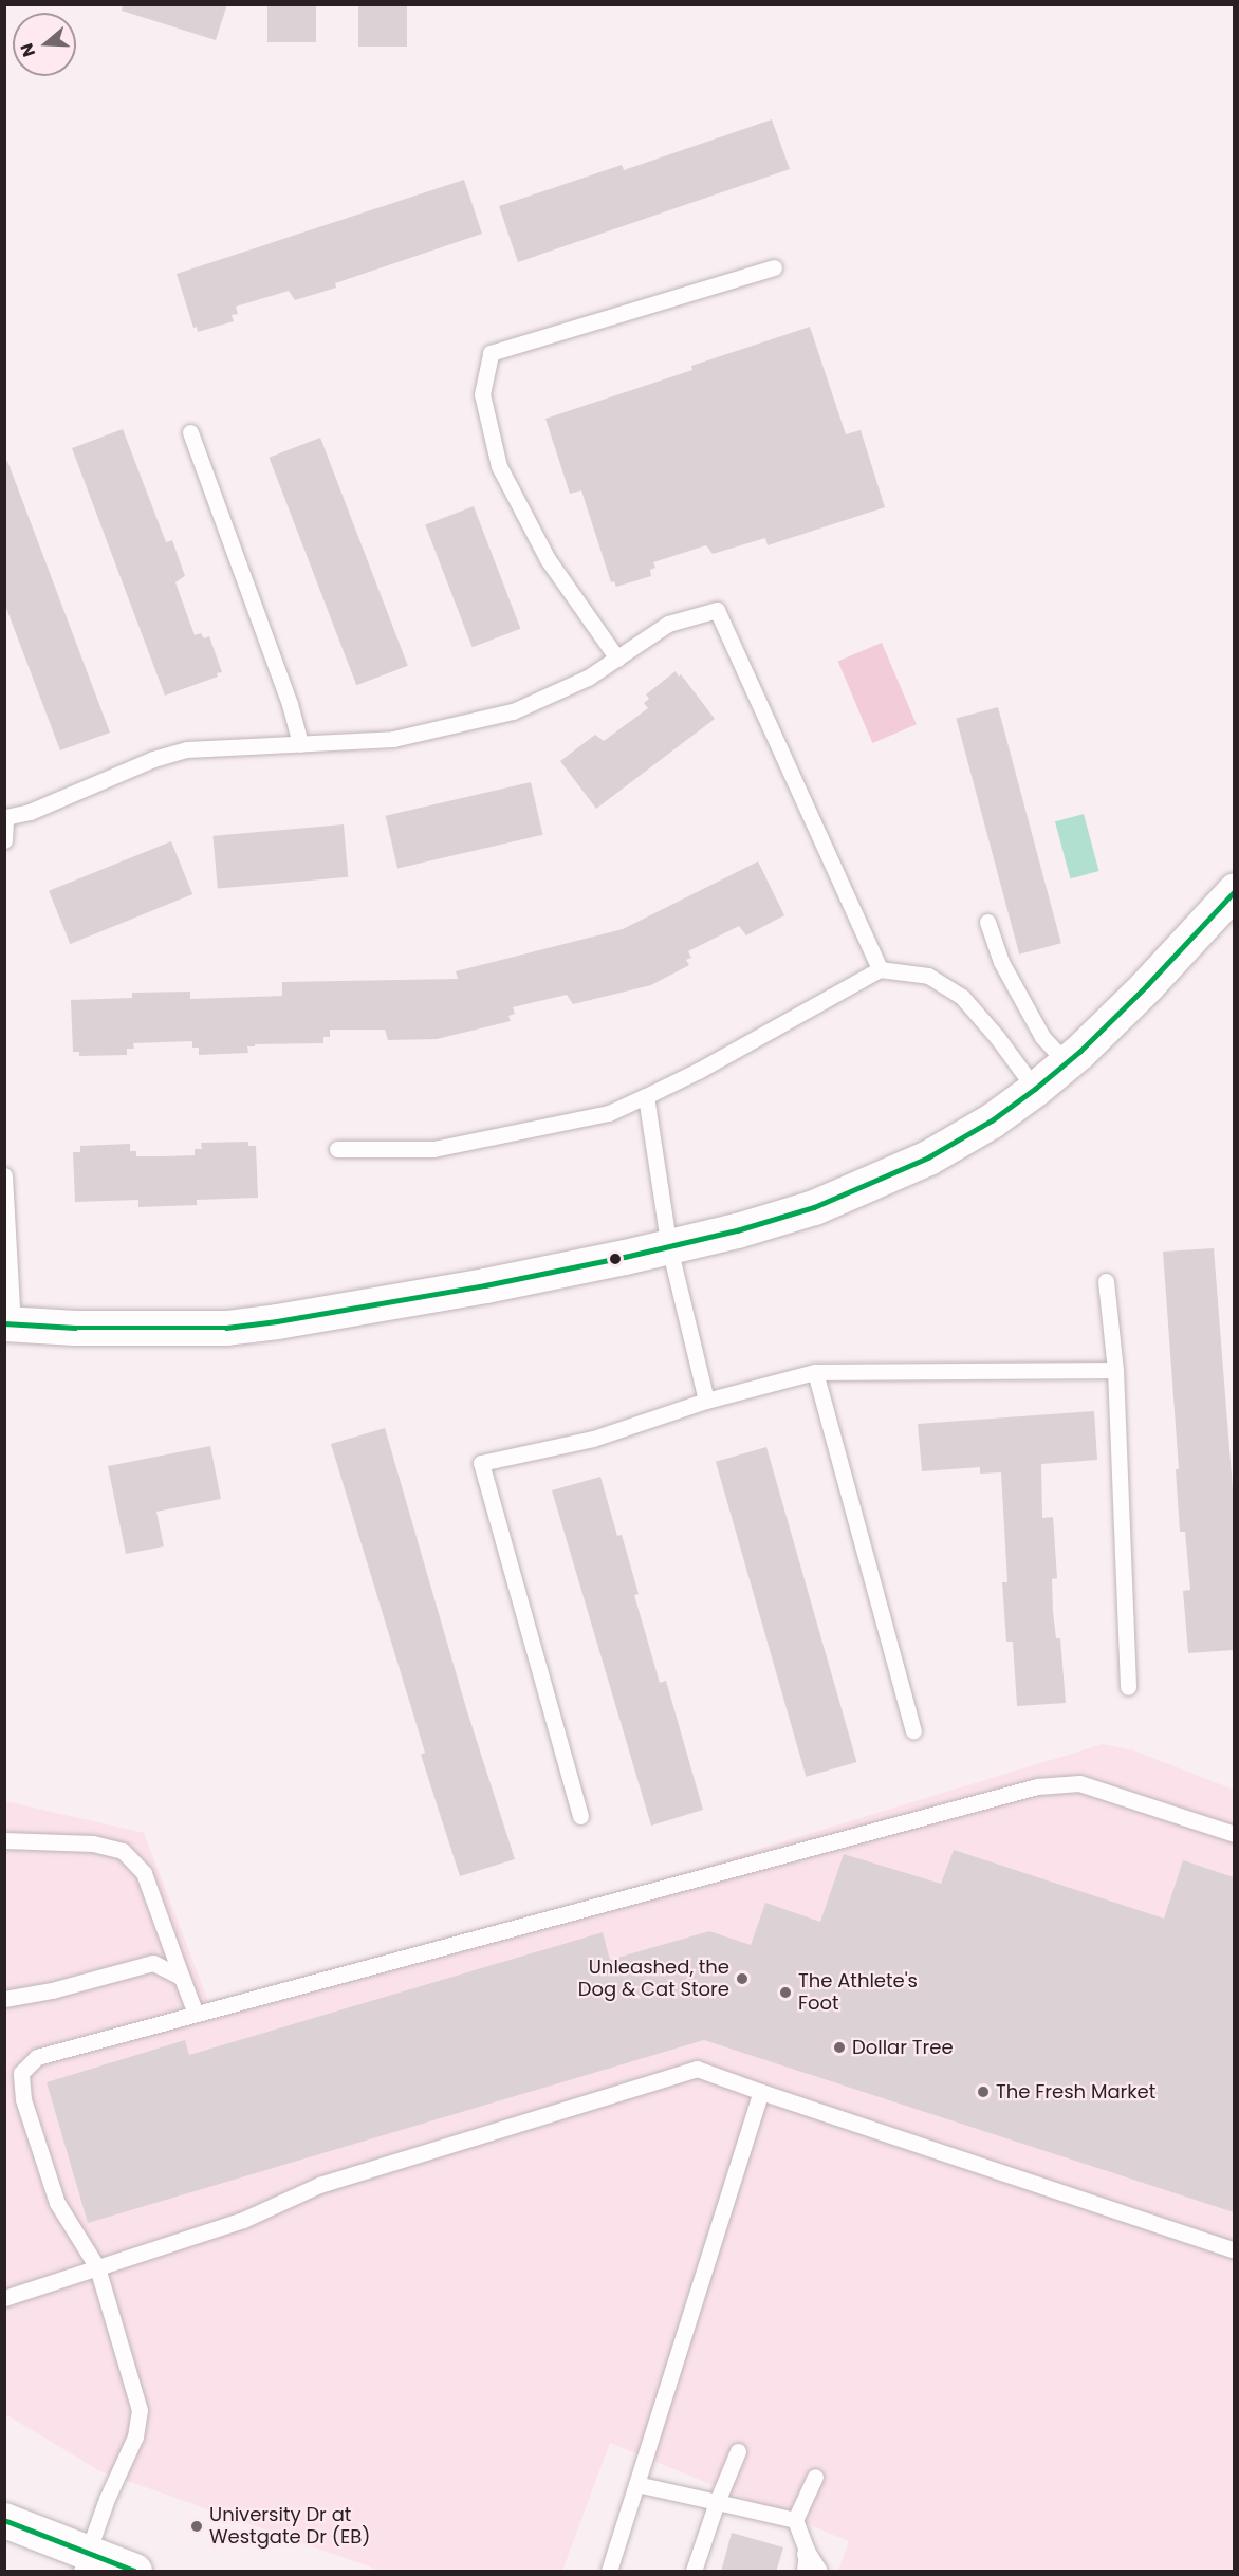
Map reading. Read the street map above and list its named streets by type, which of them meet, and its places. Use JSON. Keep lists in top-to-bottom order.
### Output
{
  "places": [
    "Unleashed, the Dog & Cat Store",
    "The Athlete's Foot",
    "Dollar Tree",
    "The Fresh Market",
    "University Dr at Westgate Dr (EB)"
  ],
  "north": "left"
}
